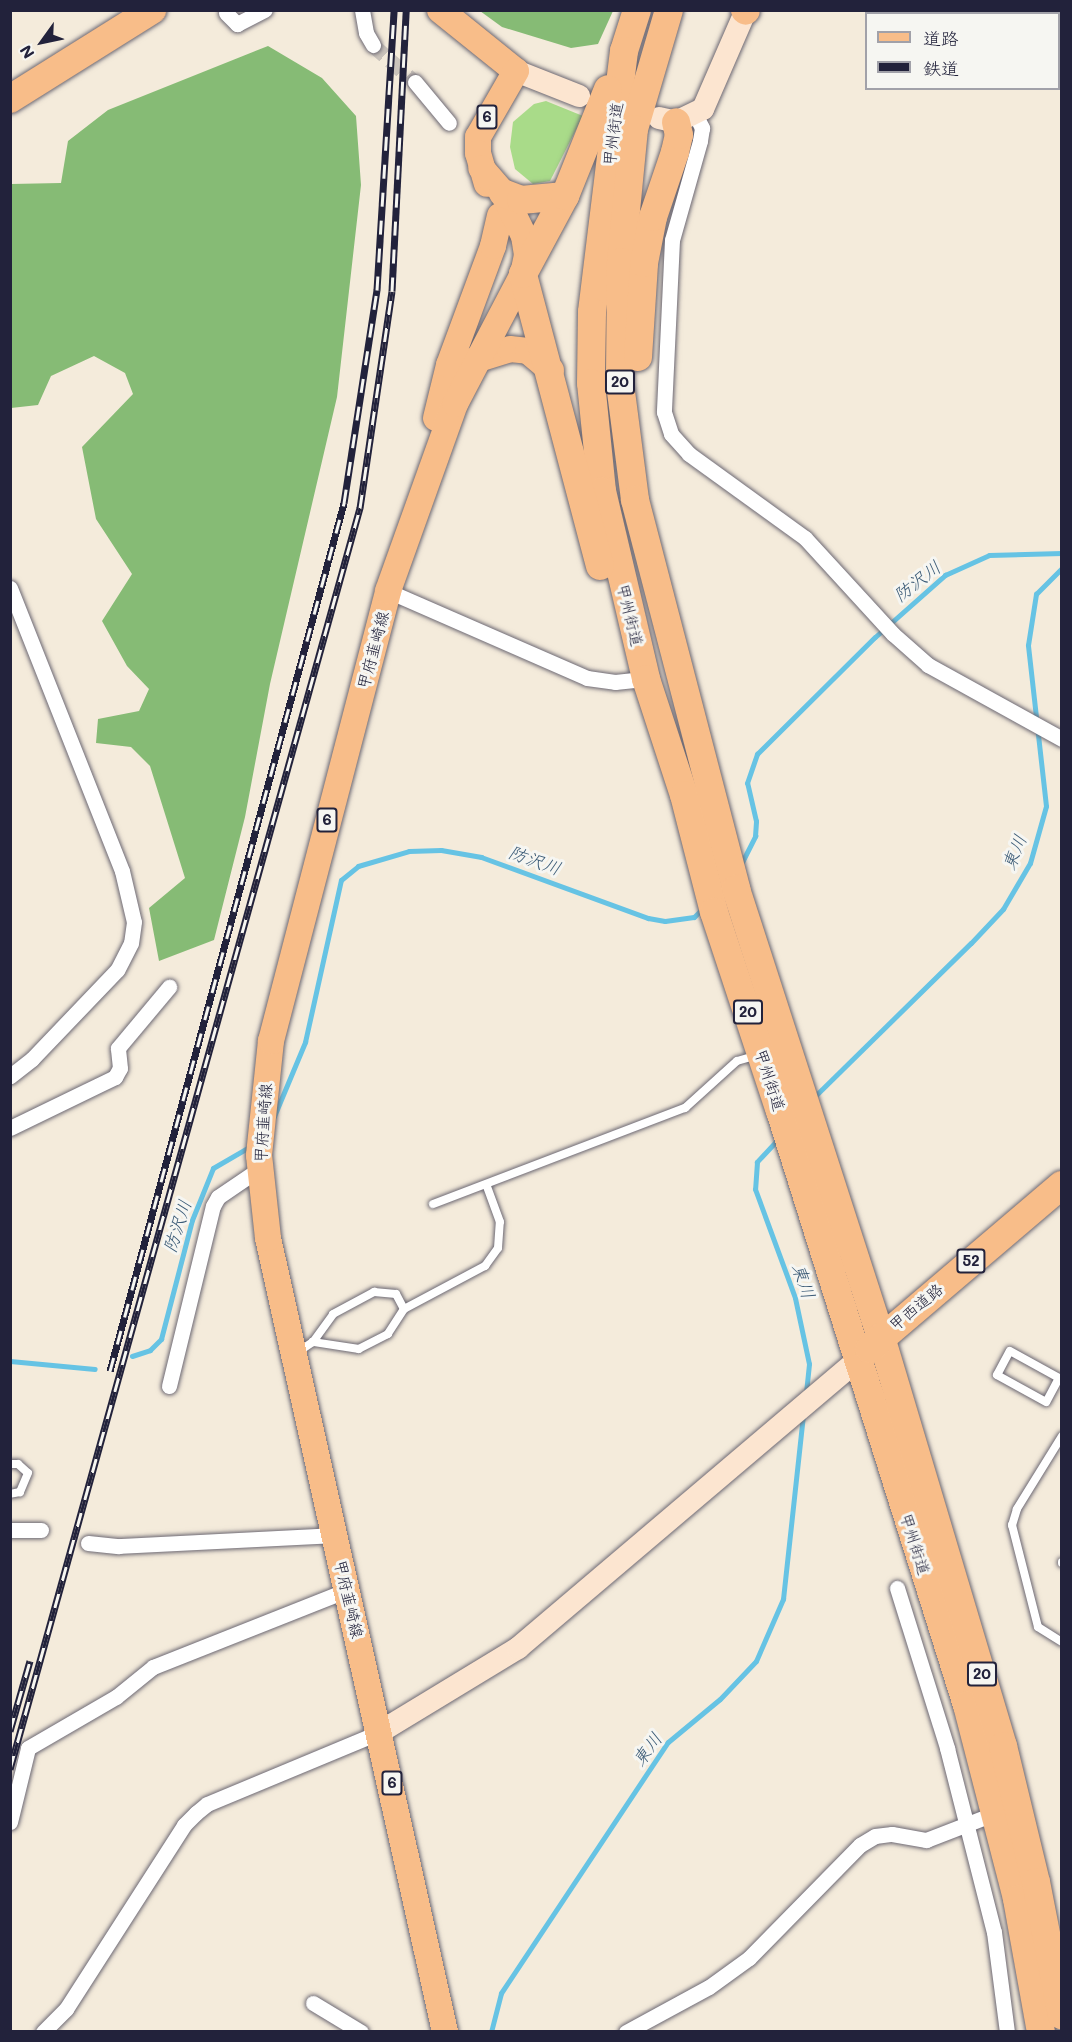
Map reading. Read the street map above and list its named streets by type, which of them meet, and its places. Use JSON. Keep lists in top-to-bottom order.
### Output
{
  "streets": {
    "highway": [
      "甲州街道",
      "20",
      "52",
      "甲西道路"
    ],
    "main road": ["6", "甲府韮崎線"]
  },
  "crossings": [
    ["6", "甲府韮崎線"],
    ["甲州街道", "20"],
    ["甲州街道", "52"],
    ["甲州街道", "甲西道路"],
    ["52", "甲西道路"]
  ],
  "water": ["防沢川", "東川"],
  "legend": ["道路", "鉄道"],
  "north": "bottom left"
}
